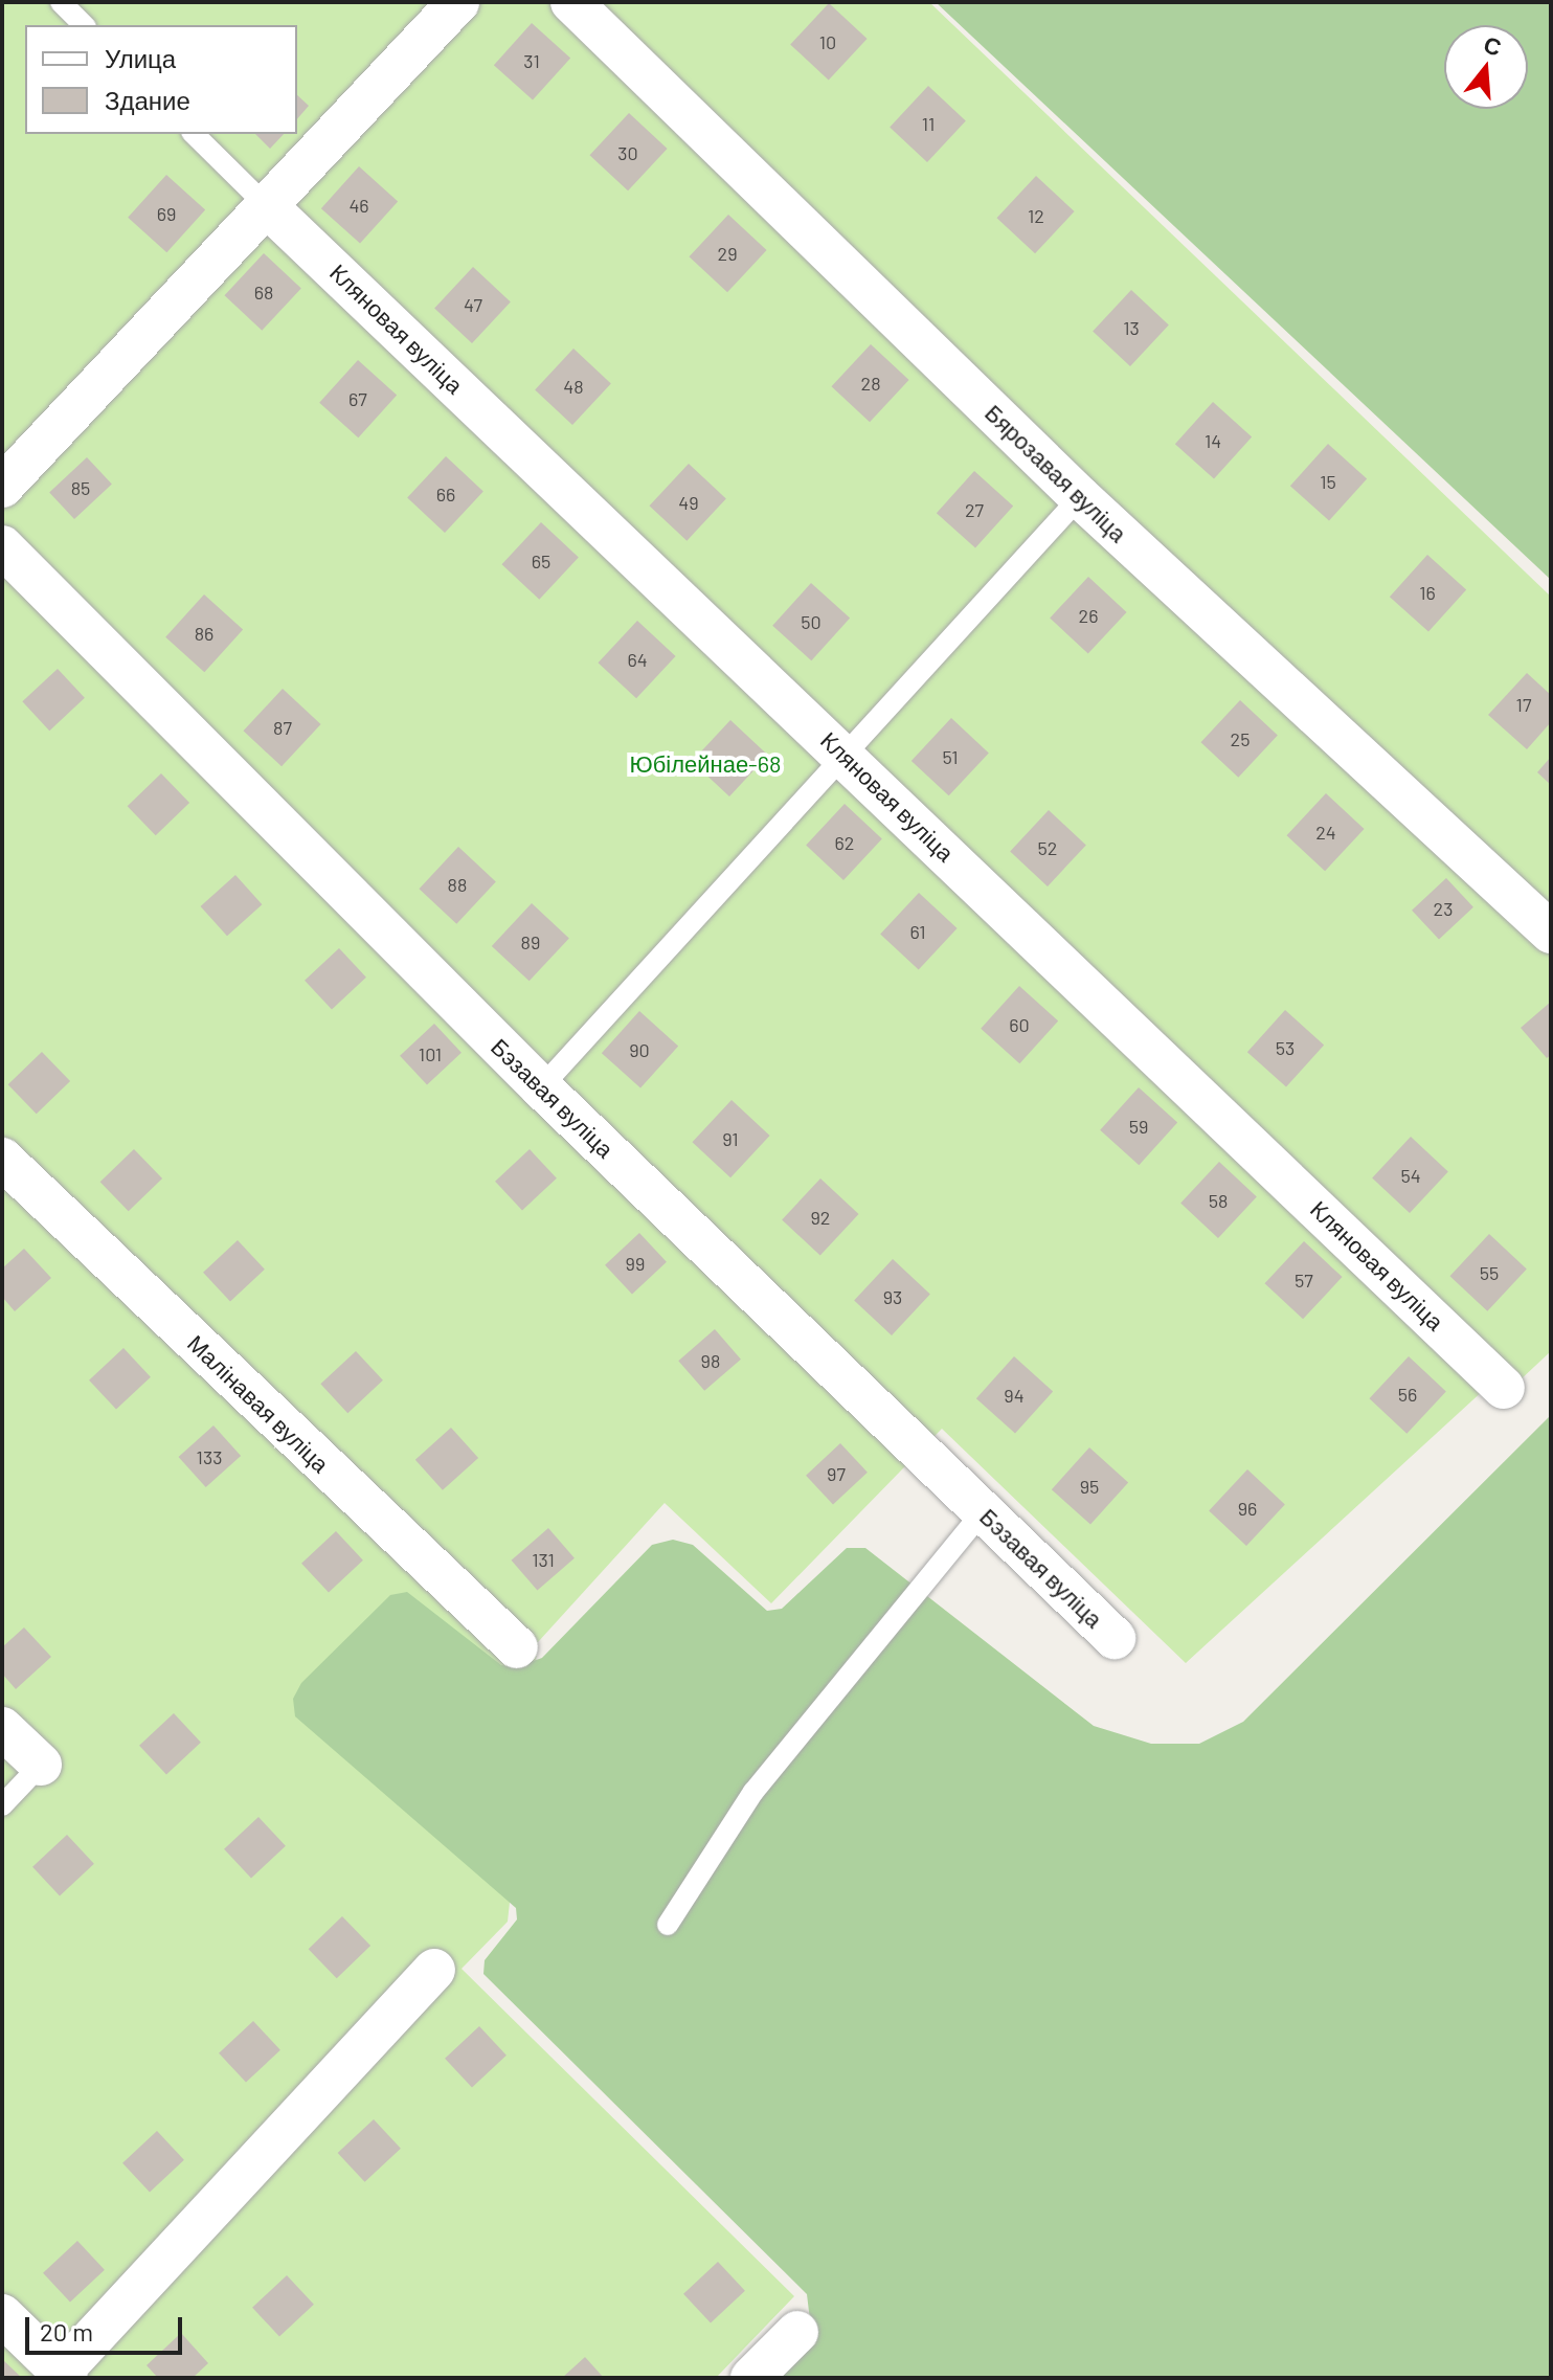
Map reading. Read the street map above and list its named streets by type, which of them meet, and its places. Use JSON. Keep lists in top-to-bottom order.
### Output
{
  "streets": {
    "street": [
      "Кляновая вуліца",
      "Бярозавая вуліца",
      "Бэзавая вуліца",
      "Малінавая вуліца"
    ]
  },
  "parks": ["Юбілейнае-68"],
  "house_numbers": [
    "10",
    "31",
    "11",
    "30",
    "46",
    "69",
    "12",
    "29",
    "68",
    "47",
    "13",
    "28",
    "48",
    "67",
    "14",
    "15",
    "85",
    "66",
    "49",
    "27",
    "65",
    "16",
    "26",
    "50",
    "86",
    "64",
    "17",
    "87",
    "25",
    "51",
    "24",
    "62",
    "52",
    "88",
    "23",
    "61",
    "89",
    "60",
    "53",
    "90",
    "101",
    "59",
    "91",
    "54",
    "58",
    "92",
    "99",
    "55",
    "57",
    "93",
    "98",
    "56",
    "94",
    "133",
    "97",
    "95",
    "96",
    "131"
  ],
  "legend": ["Улица", "Здание"],
  "scale_bar": "20 m",
  "north": "top"
}
